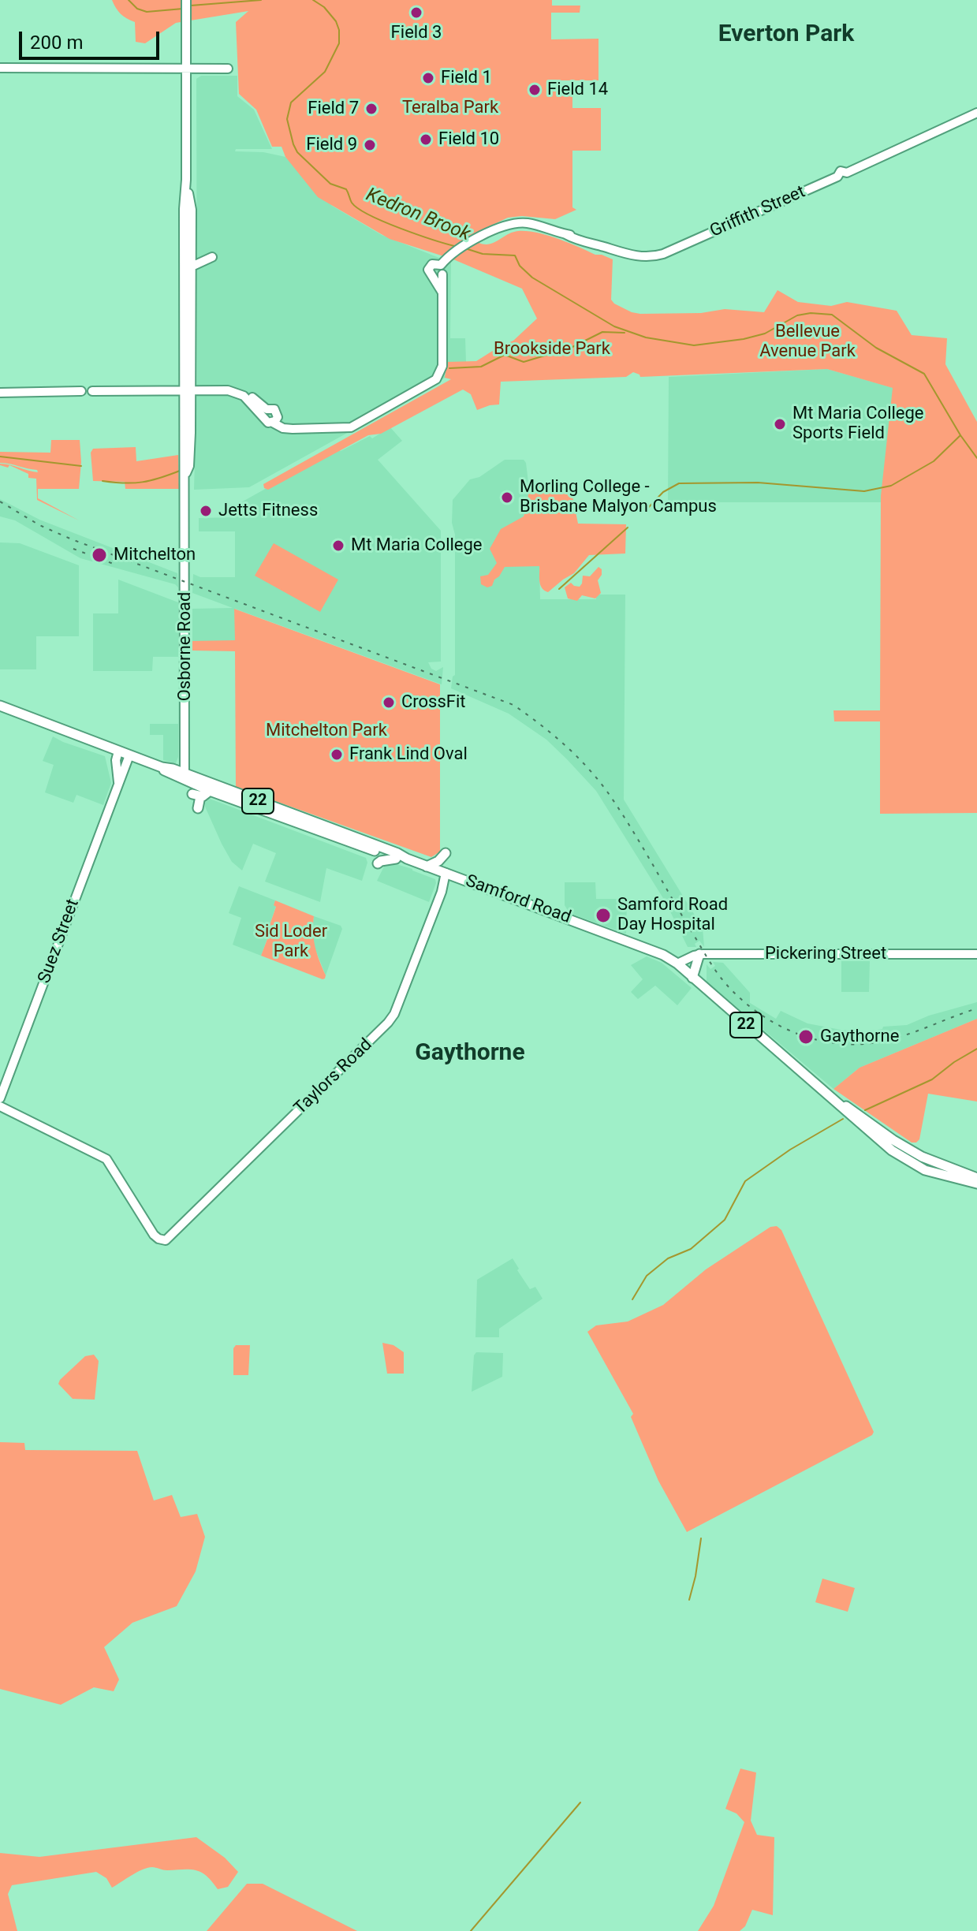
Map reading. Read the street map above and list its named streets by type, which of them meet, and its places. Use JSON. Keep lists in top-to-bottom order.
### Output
{
  "streets": {
    "main road": ["22", "Samford Road"],
    "street": [
      "Griffith Street",
      "Osborne Road",
      "Suez Street",
      "Pickering Street",
      "Taylors Road"
    ]
  },
  "crossings": [
    ["Osborne Road", "Samford Road"],
    ["Samford Road", "Suez Street"],
    ["Samford Road", "Pickering Street"],
    ["Samford Road", "Taylors Road"]
  ],
  "districts": ["Everton Park", "Gaythorne"],
  "water": ["Kedron Brook"],
  "parks": [
    "Teralba Park",
    "Bellevue Avenue Park",
    "Brookside Park",
    "Mitchelton Park",
    "Sid Loder Park"
  ],
  "places": [
    "Field 3",
    "Field 1",
    "Field 14",
    "Field 7",
    "Field 10",
    "Field 9",
    "Mt Maria College Sports Field",
    "Morling College - Brisbane Malyon Campus",
    "Jetts Fitness",
    "Mt Maria College",
    "Mitchelton",
    "CrossFit",
    "Frank Lind Oval",
    "Samford Road Day Hospital",
    "Gaythorne"
  ],
  "scale_bar": "200 m"
}
